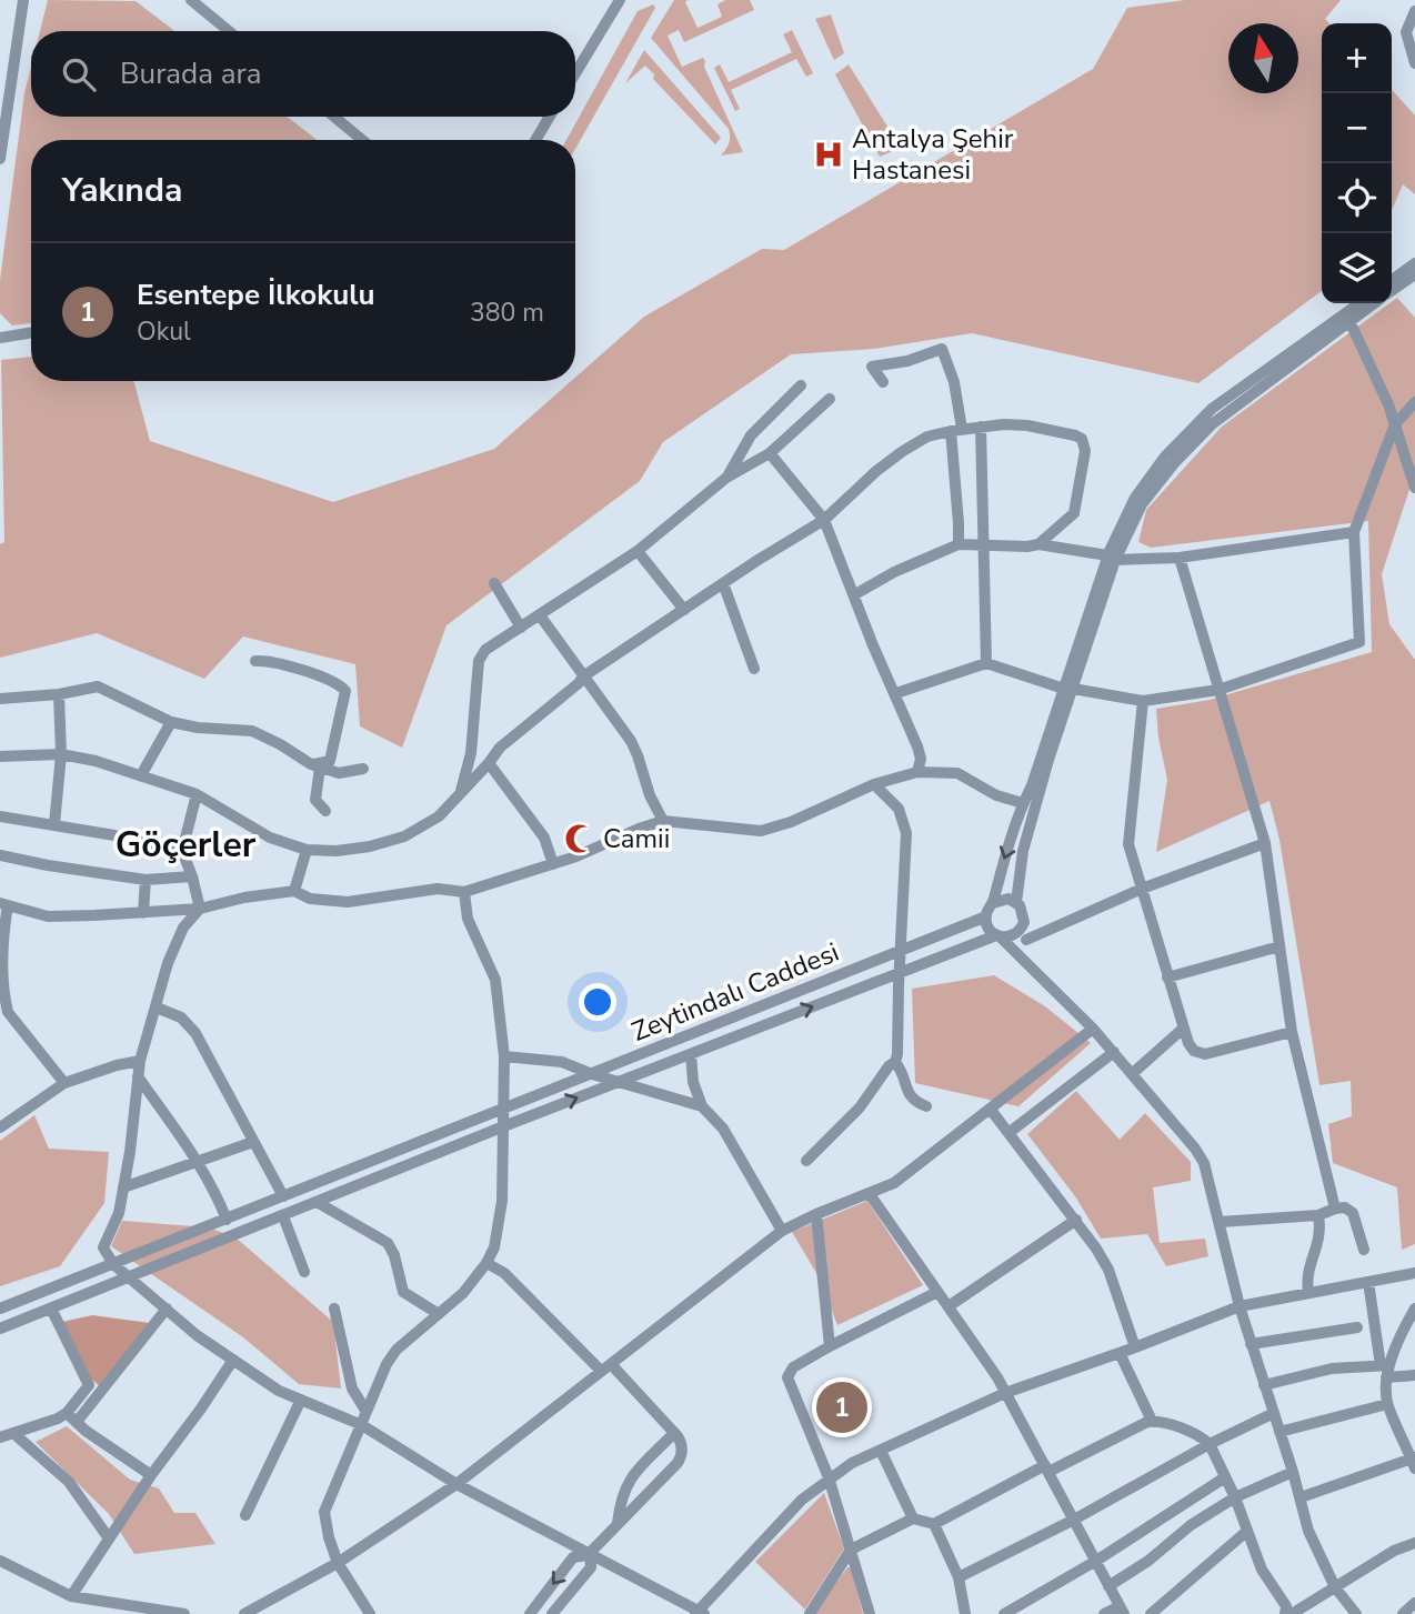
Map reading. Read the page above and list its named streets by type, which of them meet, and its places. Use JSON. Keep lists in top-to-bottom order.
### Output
{
  "streets": {
    "street": ["Zeytindalı Caddesi"]
  },
  "districts": ["Göçerler"],
  "places": {
    "hospital": ["Antalya Şehir Hastanesi"],
    "mosque": ["Camii"]
  },
  "north": "top",
  "page": {
    "map_buttons": ["+", "−"],
    "search": "Burada ara",
    "heading": "Yakında",
    "list": [
      {
        "mark": "1",
        "name": "Esentepe İlkokulu",
        "note": "Okul",
        "value": "380 m"
      }
    ],
    "pins": "1"
  }
}
